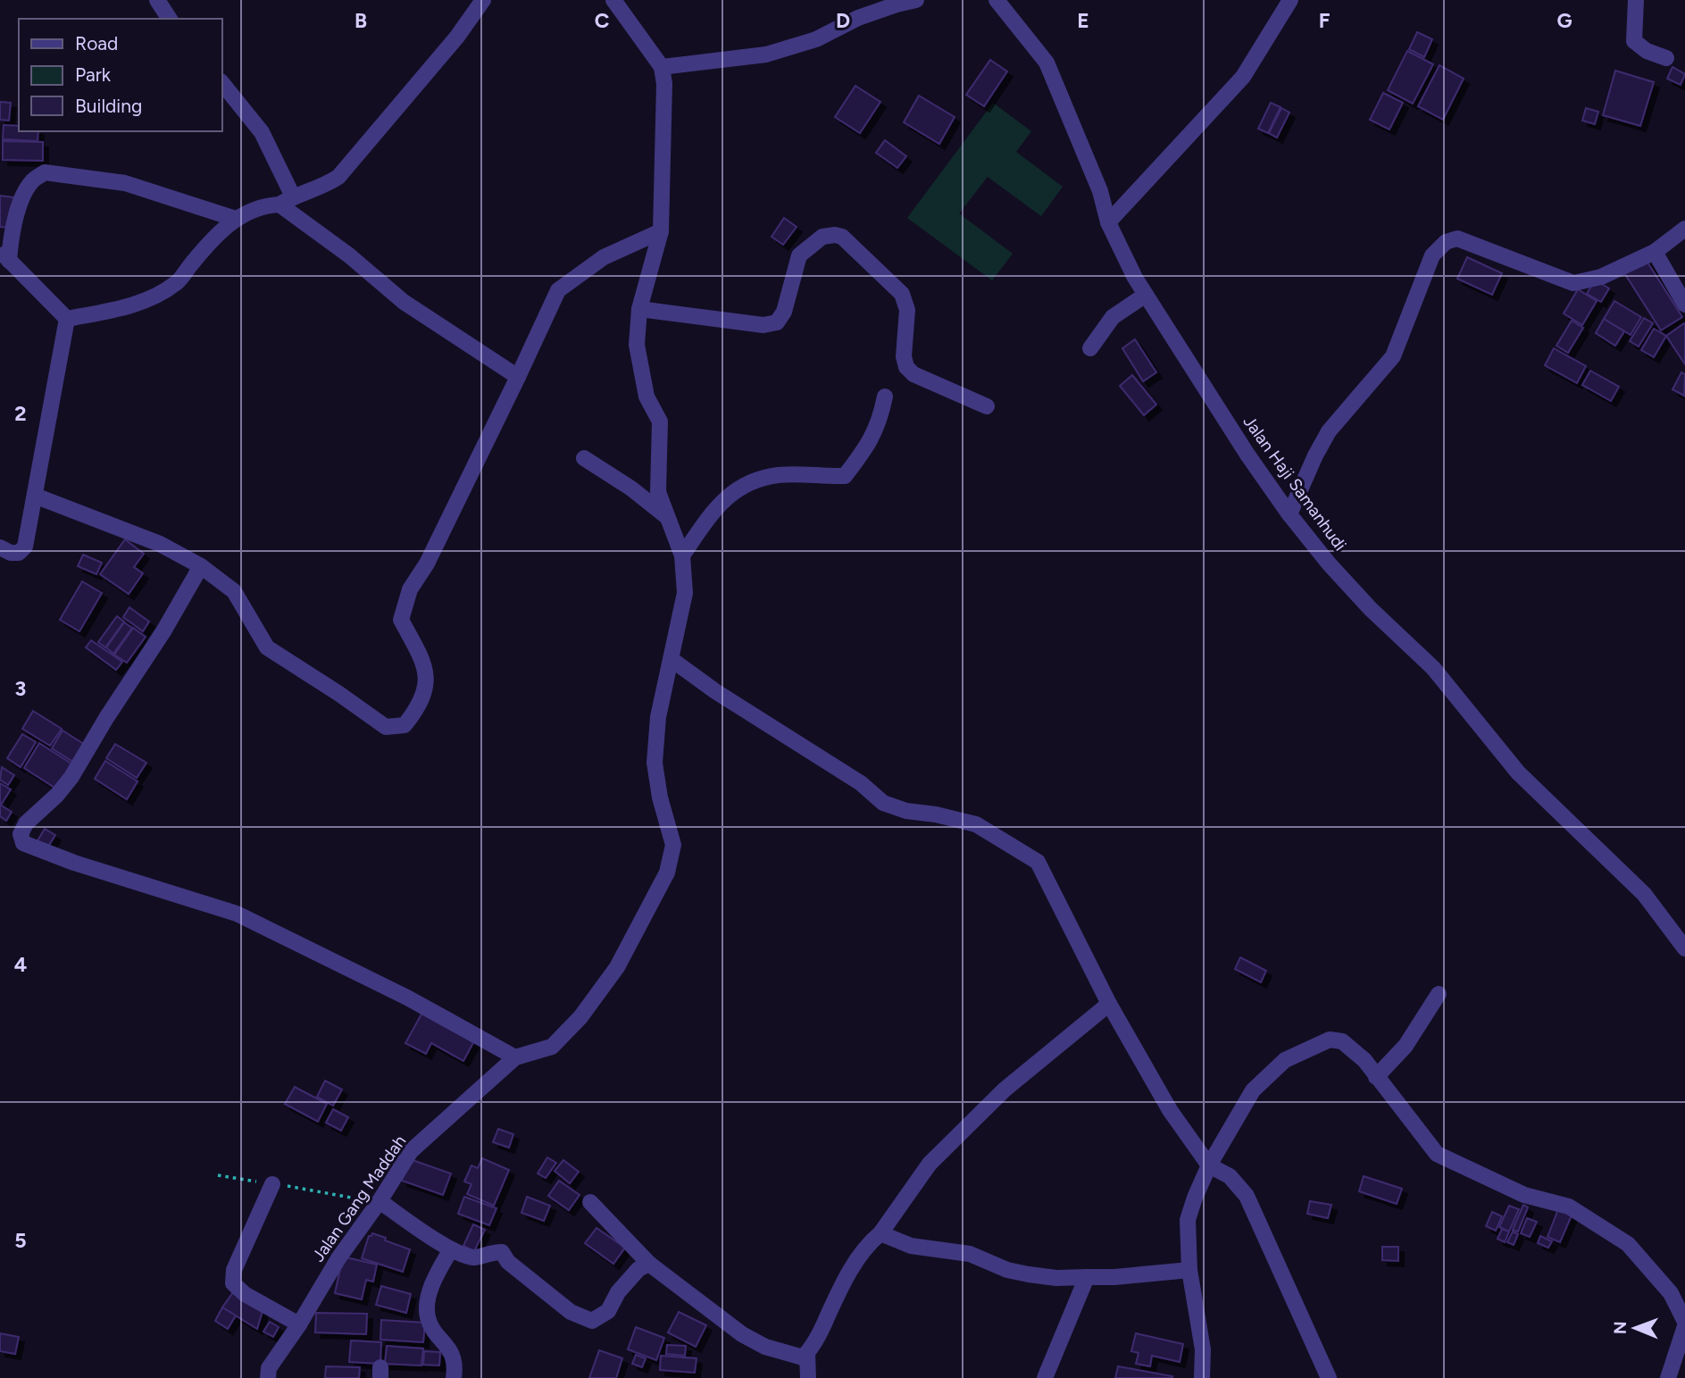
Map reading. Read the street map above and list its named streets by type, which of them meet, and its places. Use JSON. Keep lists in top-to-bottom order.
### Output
{
  "streets": {
    "street": ["Jalan Haji Samanhudi", "Jalan Gang Maddah"]
  },
  "legend": ["Road", "Park", "Building"],
  "north": "left",
  "grid": {
    "columns": [
      "B",
      "C",
      "D",
      "E",
      "F",
      "G"
    ],
    "rows": [
      "2",
      "3",
      "4",
      "5"
    ]
  }
}
